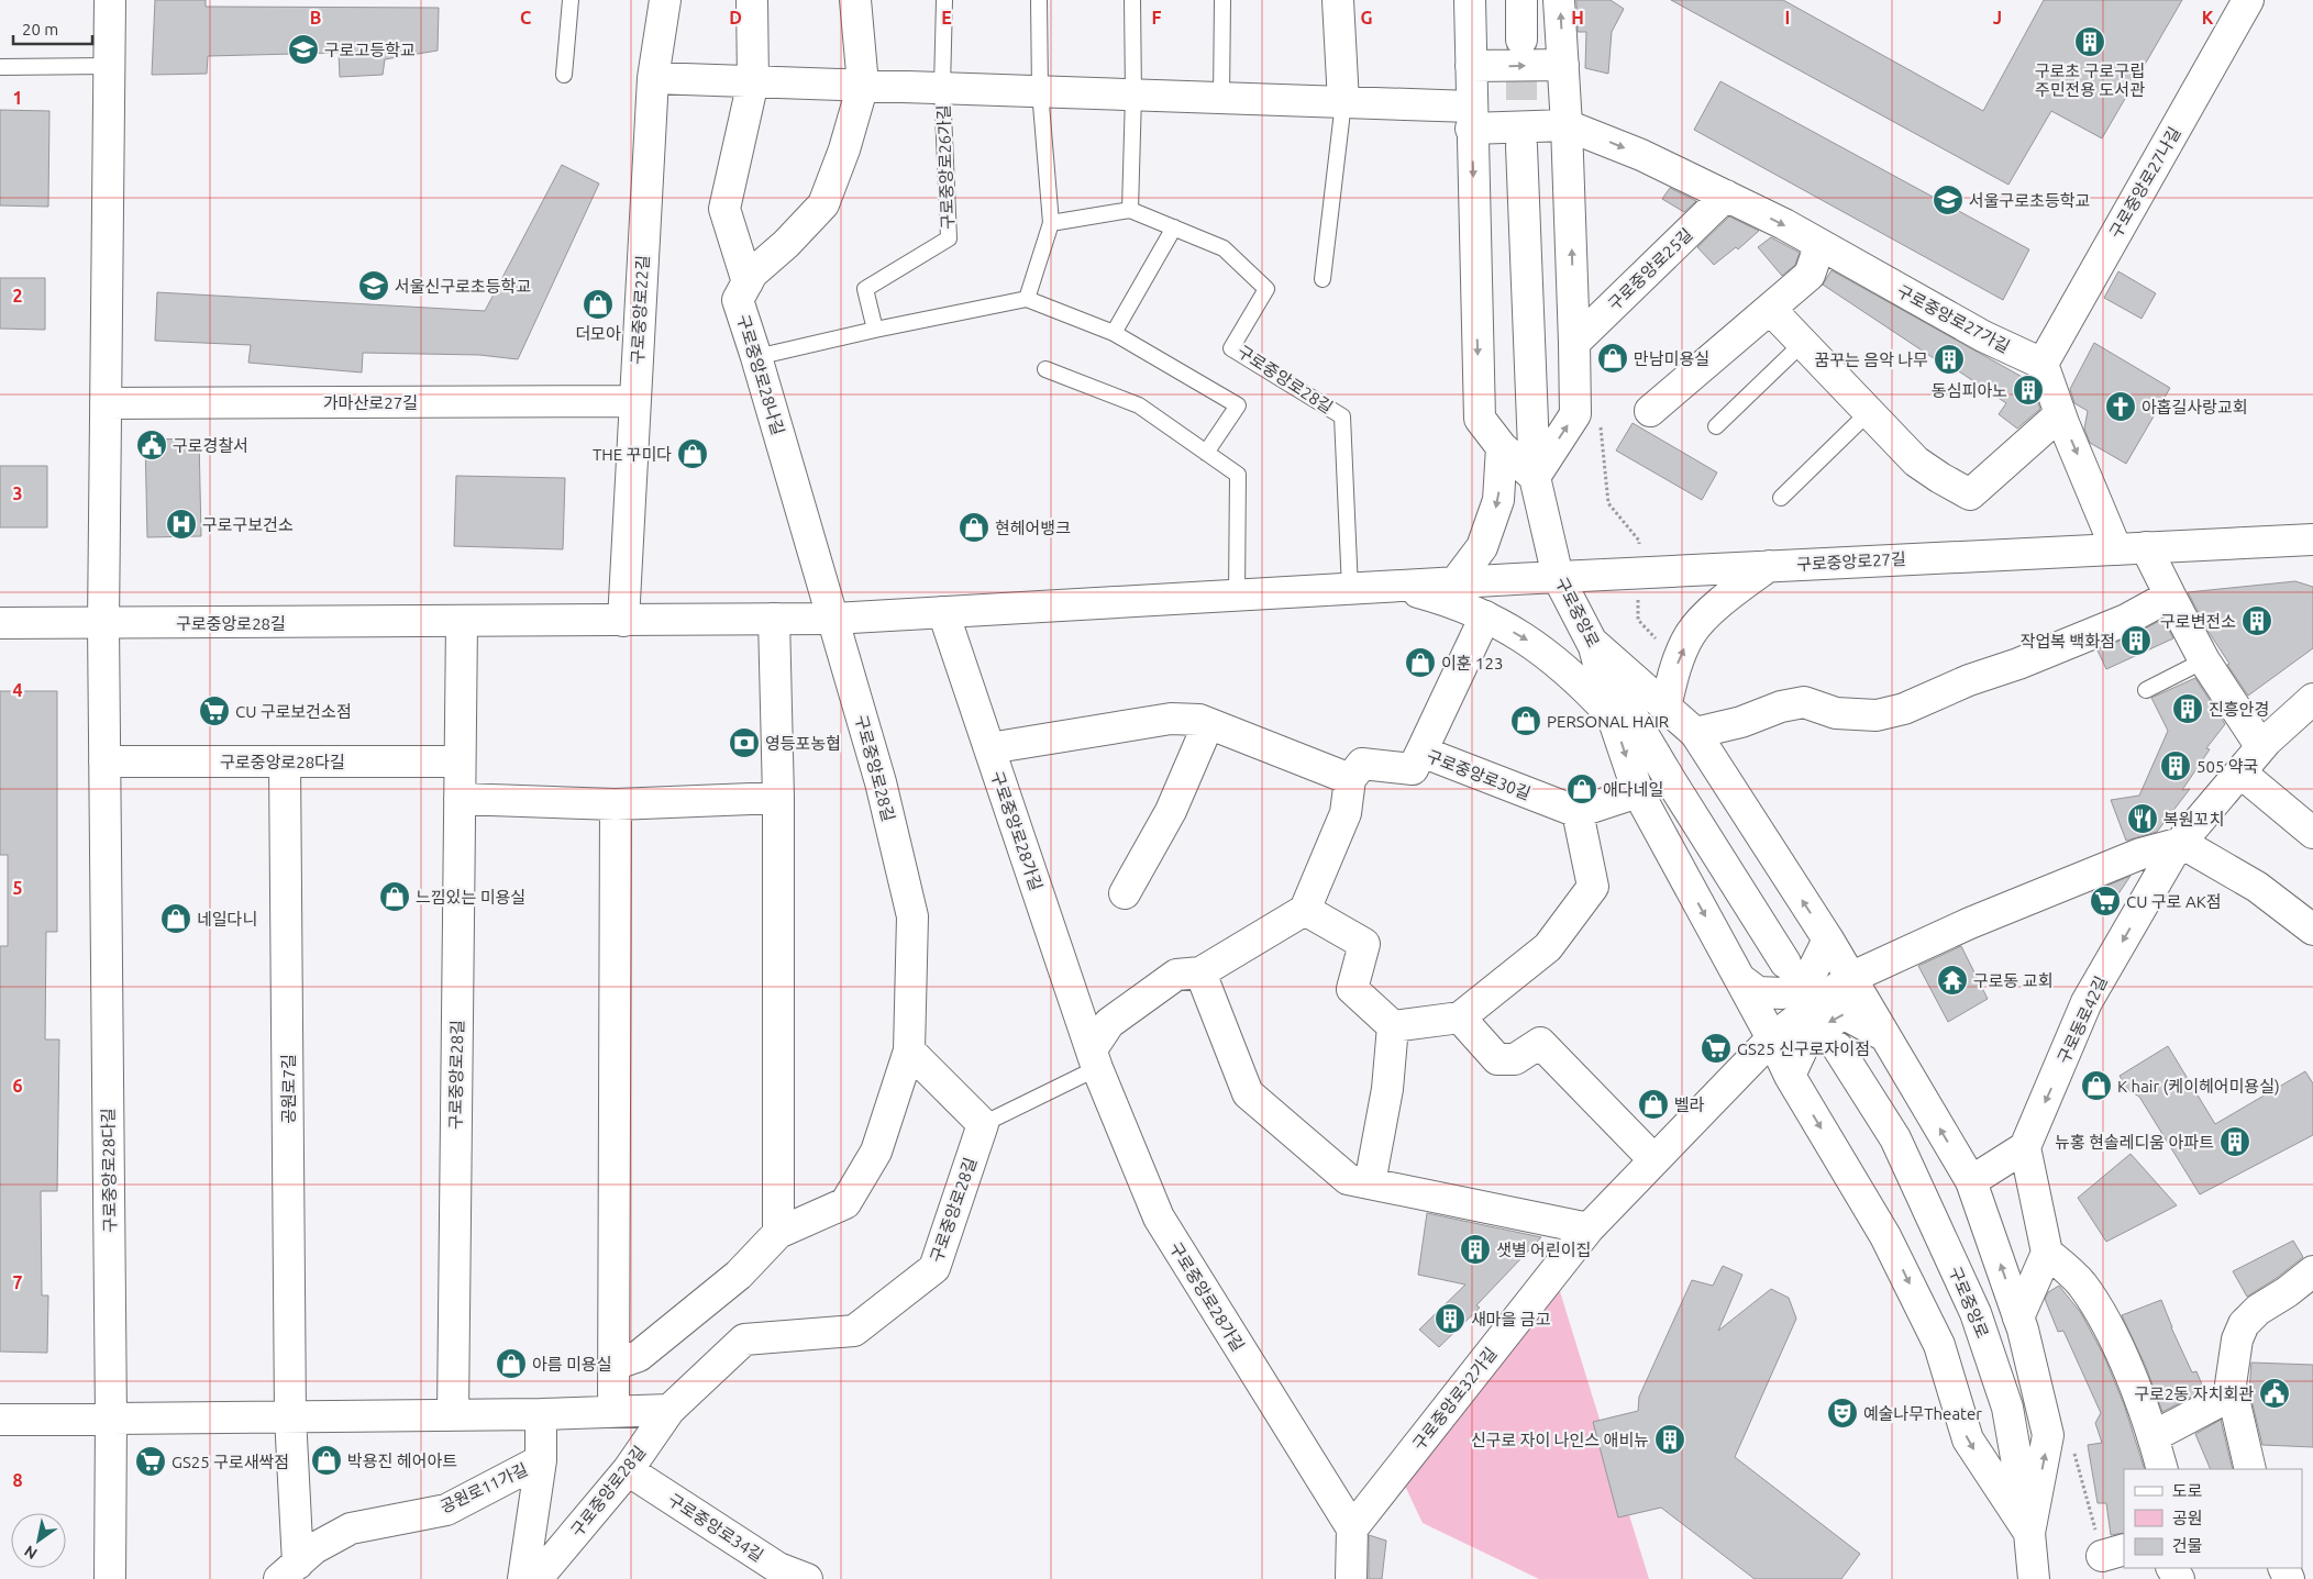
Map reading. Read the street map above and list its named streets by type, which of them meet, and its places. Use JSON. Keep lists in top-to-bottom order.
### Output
{
  "streets": {
    "street": [
      "구로중앙로26가길",
      "구로중앙로27나길",
      "구로중앙로25길",
      "구로중앙로22길",
      "구로중앙로27가길",
      "구로중앙로28나길",
      "구로중앙로28길",
      "가마산로27길",
      "구로중앙로27길",
      "구로중앙로",
      "구로중앙로28다길",
      "구로중앙로30길",
      "구로중앙로28가길",
      "구로동로42길",
      "공원로7길",
      "구로중앙로32가길",
      "공원로11가길",
      "구로중앙로34길"
    ]
  },
  "crossings": [
    ["구로중앙로26가길", "구로중앙로22길"],
    ["구로중앙로26가길", "구로중앙로27가길"],
    ["구로중앙로26가길", "구로중앙로28나길"],
    ["구로중앙로27나길", "구로중앙로27가길"],
    ["구로중앙로25길", "구로중앙로27가길"],
    ["구로중앙로22길", "구로중앙로28길"],
    ["구로중앙로22길", "가마산로27길"],
    ["구로중앙로28나길", "구로중앙로28길"],
    ["구로중앙로28길", "구로중앙로27길"],
    ["구로중앙로28길", "구로중앙로"],
    ["구로중앙로28길", "구로중앙로28다길"],
    ["구로중앙로28길", "구로중앙로28가길"],
    ["구로중앙로28길", "구로중앙로34길"],
    ["구로중앙로27길", "구로중앙로"],
    ["구로중앙로28다길", "공원로7길"],
    ["구로중앙로28가길", "구로중앙로32가길"],
    ["공원로7길", "공원로11가길"]
  ],
  "one_way": ["구로중앙로27가길", "구로동로42길"],
  "places": {
    "building": [
      "구로초 구로구립 주민전용 도서관",
      "꿈꾸는 음악 나무",
      "동심피아노",
      "구로변전소",
      "작업복 백화점",
      "진흥안경",
      "505 약국",
      "뉴홍 현솔레디움 아파트",
      "샛별 어린이집",
      "새마을 금고",
      "신구로 자이 나인스 애비뉴"
    ],
    "school or university": ["구로고등학교", "서울구로초등학교", "서울신구로초등학교"],
    "shop": [
      "더모아",
      "만남미용실",
      "THE 꾸미다",
      "현헤어뱅크",
      "이훈 123",
      "PERSONAL HAIR",
      "애다네일",
      "느낌있는 미용실",
      "네일다니",
      "K hair (케이헤어미용실)",
      "벨라",
      "아름 미용실",
      "박용진 헤어아트"
    ],
    "church": ["아홉길사랑교회"],
    "public building": ["구로경찰서", "구로2동 자치회관"],
    "hospital": ["구로구보건소"],
    "supermarket": [
      "CU 구로보건소점",
      "CU 구로 AK점",
      "GS25 신구로자이점",
      "GS25 구로새싹점"
    ],
    "bank": ["영등포농협"],
    "restaurant": ["복원꼬치"],
    "temple": ["구로동 교회"],
    "theatre": ["예술나무Theater"]
  },
  "legend": ["도로", "공원", "건물"],
  "scale_bar": "20 m",
  "north": "bottom left",
  "grid": {
    "columns": [
      "B",
      "C",
      "D",
      "E",
      "F",
      "G",
      "H",
      "I",
      "J",
      "K"
    ],
    "rows": [
      "1",
      "2",
      "3",
      "4",
      "5",
      "6",
      "7",
      "8"
    ]
  }
}
